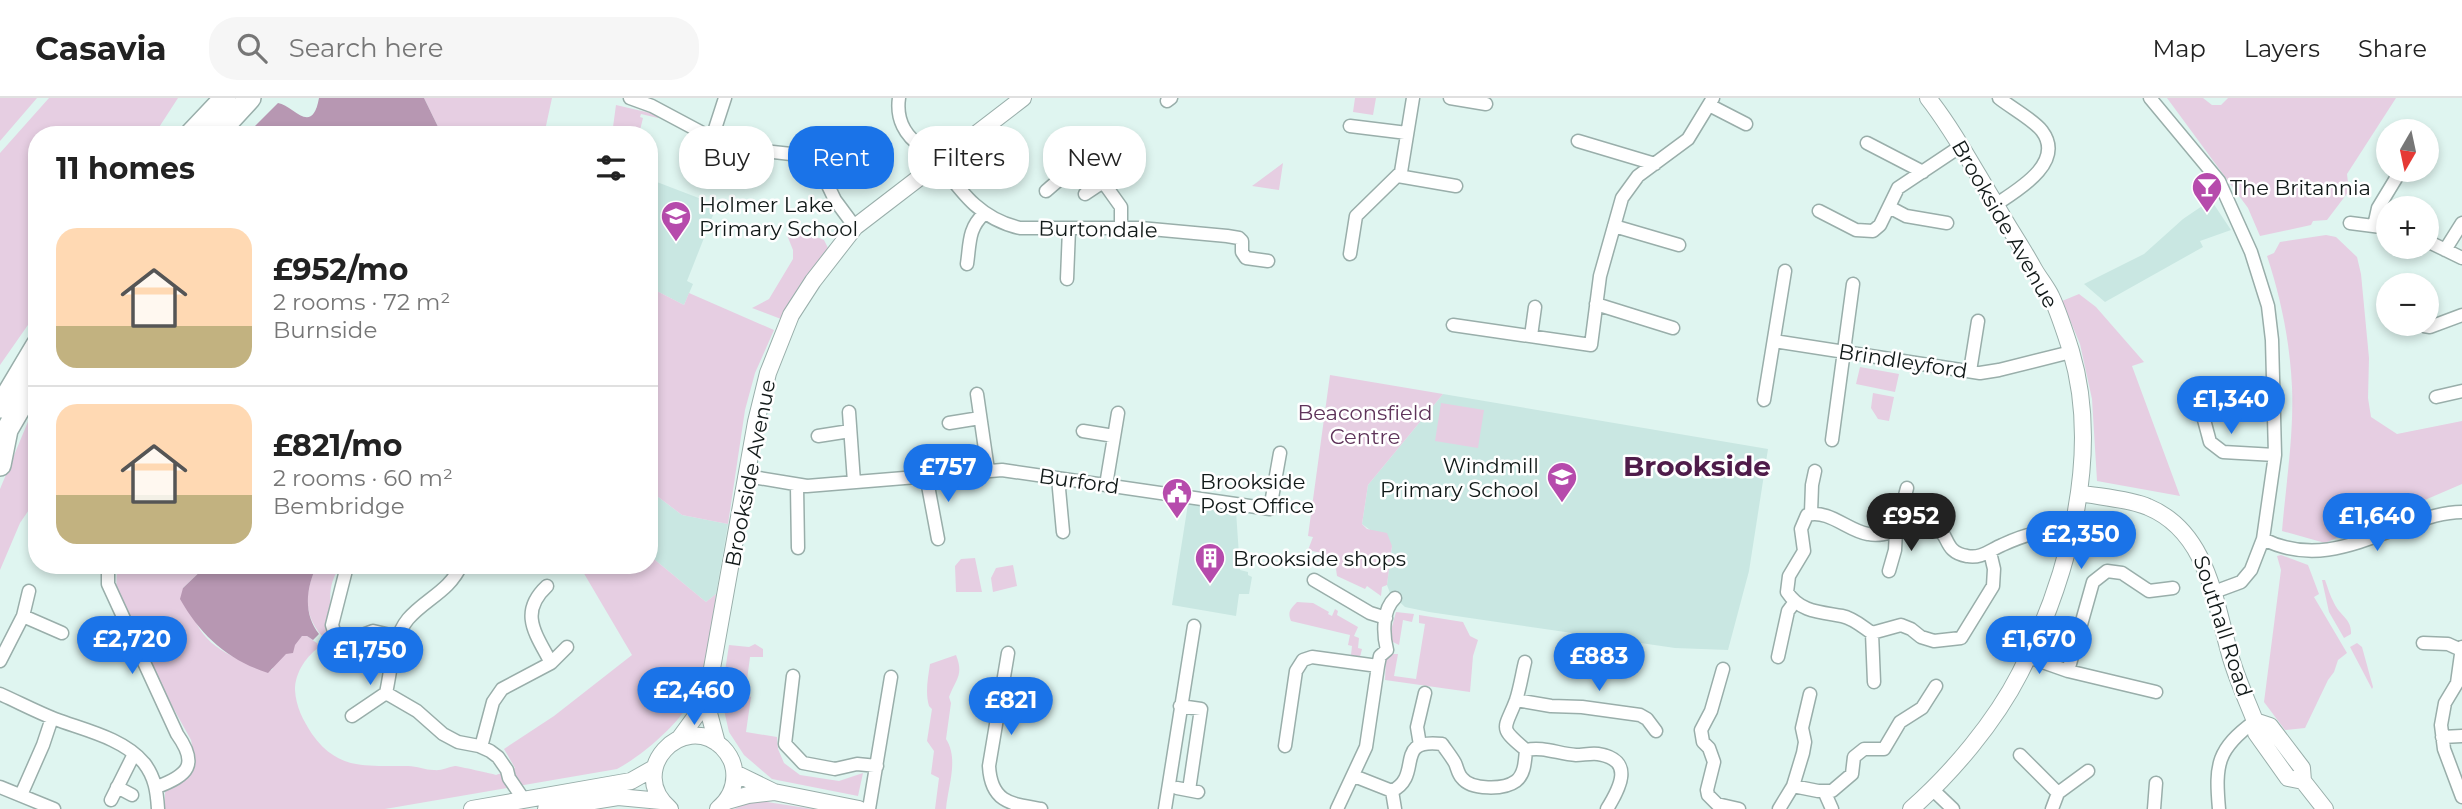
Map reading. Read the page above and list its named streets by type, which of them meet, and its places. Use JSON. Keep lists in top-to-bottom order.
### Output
{
  "streets": {
    "street": [
      "Brookside Avenue",
      "Burtondale",
      "Brindleyford",
      "Burford",
      "Southall Road"
    ]
  },
  "crossings": [
    ["Brookside Avenue", "Brindleyford"],
    ["Brookside Avenue", "Burford"],
    ["Brookside Avenue", "Southall Road"]
  ],
  "districts": ["Brookside"],
  "parks": ["Beaconsfield Centre"],
  "places": {
    "bar": ["The Britannia"],
    "school or university": ["Holmer Lake Primary School", "Windmill Primary School"],
    "public building": ["Brookside Post Office"],
    "building": ["Brookside shops"]
  },
  "north": "bottom",
  "page": {
    "header": "Casavia",
    "search": "Search here",
    "nav": ["Map", "Layers", "Share"],
    "map_buttons": ["+", "−"],
    "chip": [
      "Buy",
      "Rent",
      "Filters",
      "New"
    ],
    "heading": "11 homes",
    "list": [
      {
        "name": "£952/mo",
        "note": "2 rooms · 72 m² · Burnside"
      },
      {
        "name": "£821/mo",
        "note": "2 rooms · 60 m² · Bembridge"
      }
    ],
    "price": [
      "£1,340",
      "£757",
      "£952",
      "£1,640",
      "£2,350",
      "£2,720",
      "£1,670",
      "£1,750",
      "£883",
      "£2,460",
      "£821"
    ]
  }
}
